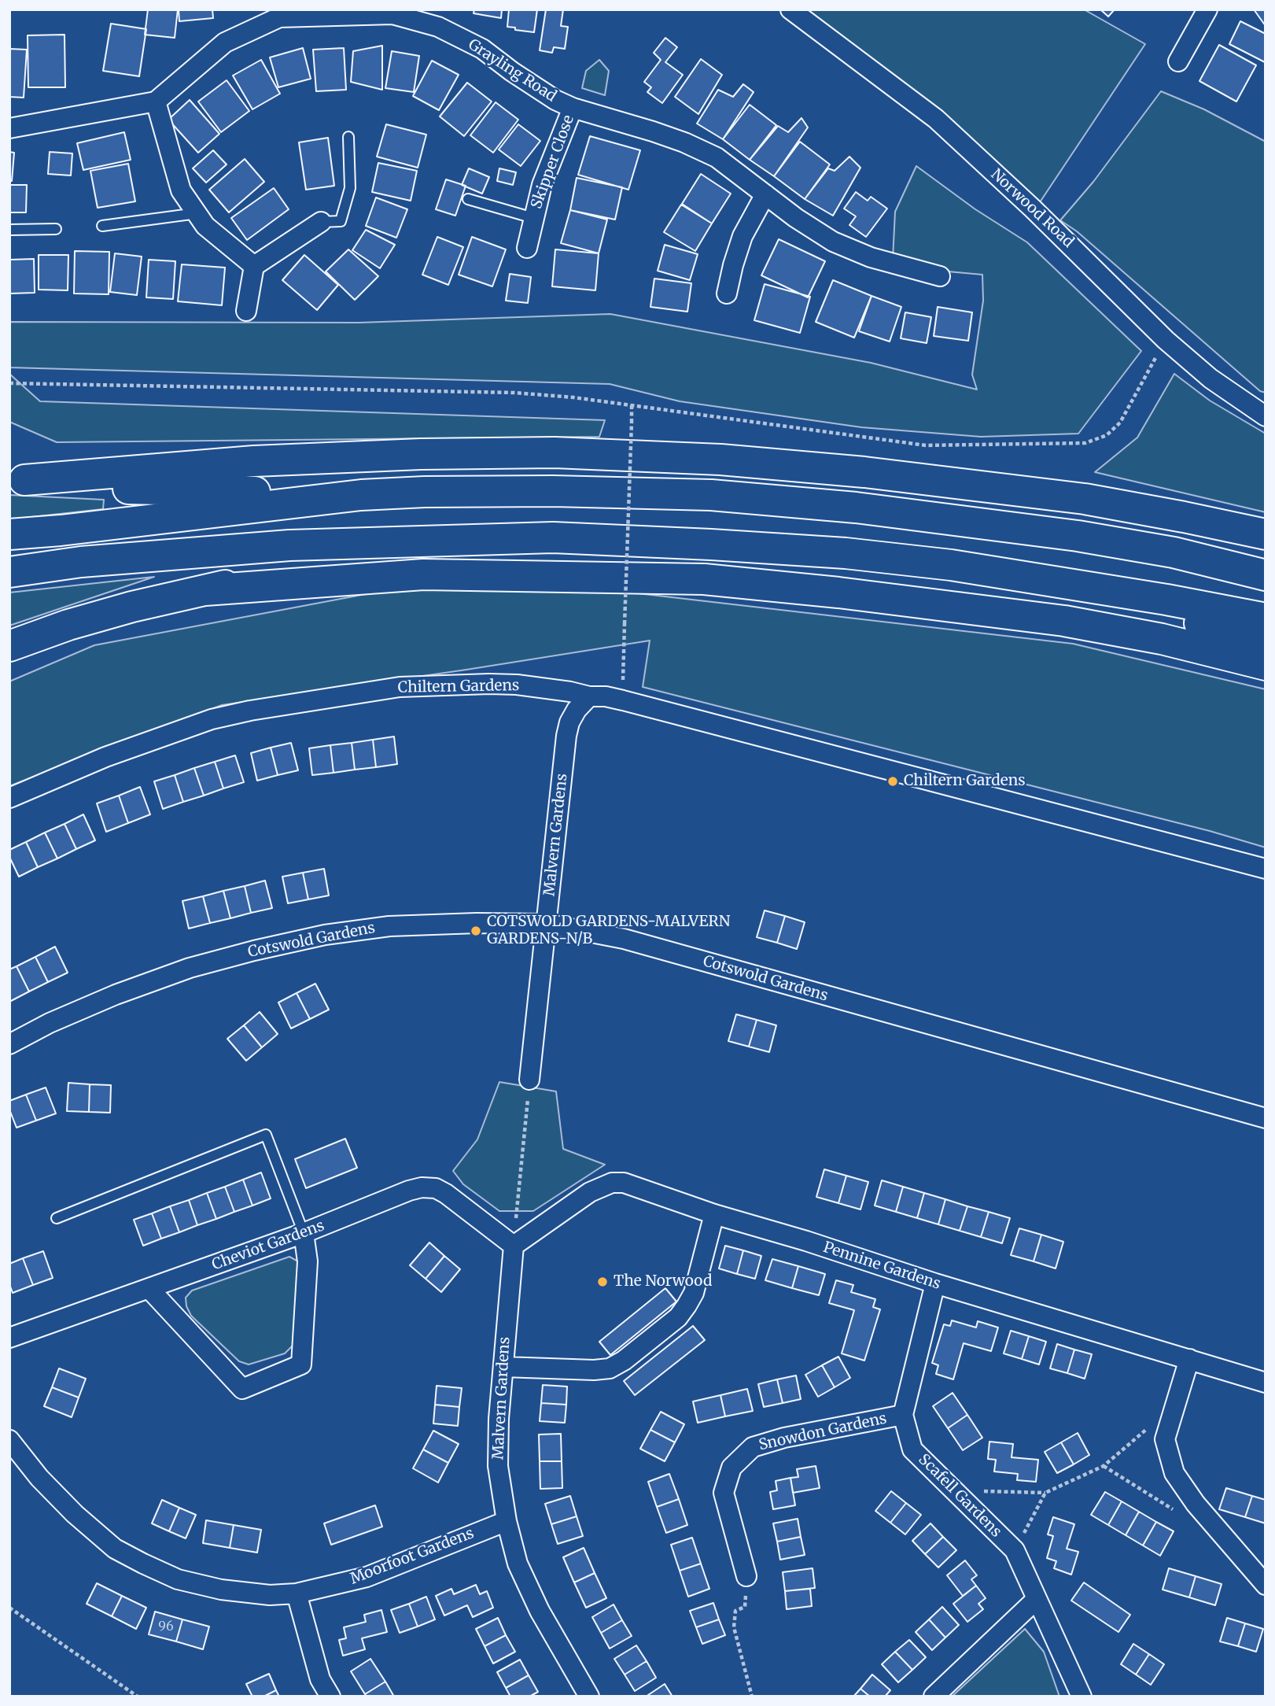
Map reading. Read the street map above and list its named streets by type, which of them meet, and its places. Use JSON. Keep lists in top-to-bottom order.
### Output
{
  "streets": {
    "street": [
      "Grayling Road",
      "Skipper Close",
      "Norwood Road",
      "Chiltern Gardens",
      "Malvern Gardens",
      "Cotswold Gardens",
      "Cheviot Gardens",
      "Pennine Gardens",
      "Snowdon Gardens",
      "Scafell Gardens",
      "Moorfoot Gardens"
    ]
  },
  "crossings": [
    ["Grayling Road", "Skipper Close"],
    ["Chiltern Gardens", "Malvern Gardens"],
    ["Malvern Gardens", "Cotswold Gardens"],
    ["Malvern Gardens", "Cheviot Gardens"],
    ["Malvern Gardens", "Pennine Gardens"],
    ["Malvern Gardens", "Moorfoot Gardens"],
    ["Cheviot Gardens", "Pennine Gardens"],
    ["Pennine Gardens", "Scafell Gardens"],
    ["Snowdon Gardens", "Scafell Gardens"]
  ],
  "places": ["Chiltern Gardens", "COTSWOLD GARDENS-MALVERN GARDENS-N/B", "The Norwood"],
  "house_numbers": ["96"]
}
